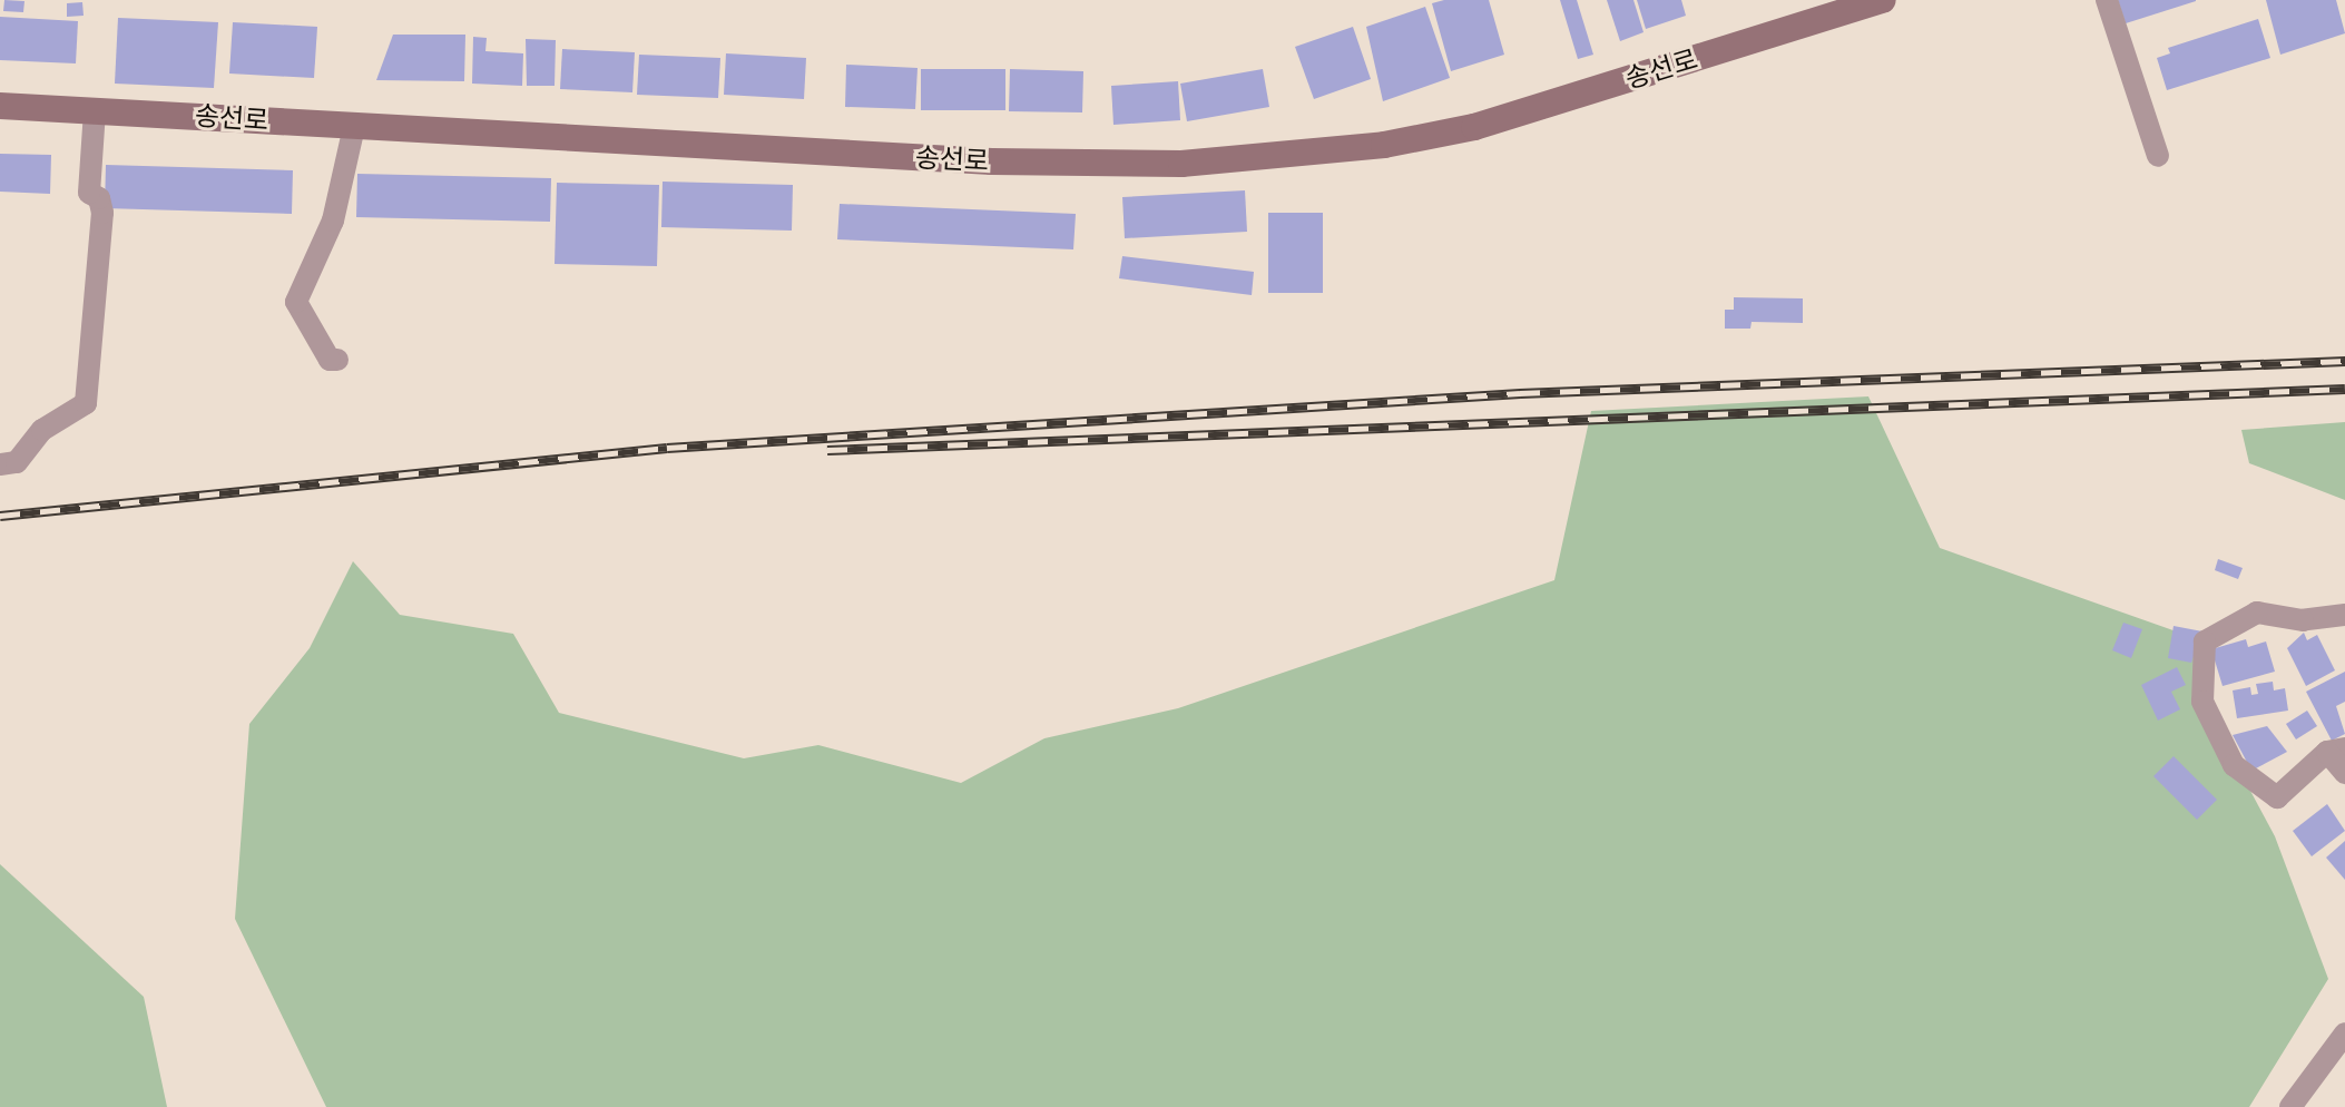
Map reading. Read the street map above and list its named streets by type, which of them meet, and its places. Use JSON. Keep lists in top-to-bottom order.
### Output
{
  "streets": {
    "main road": ["송선로"]
  }
}
